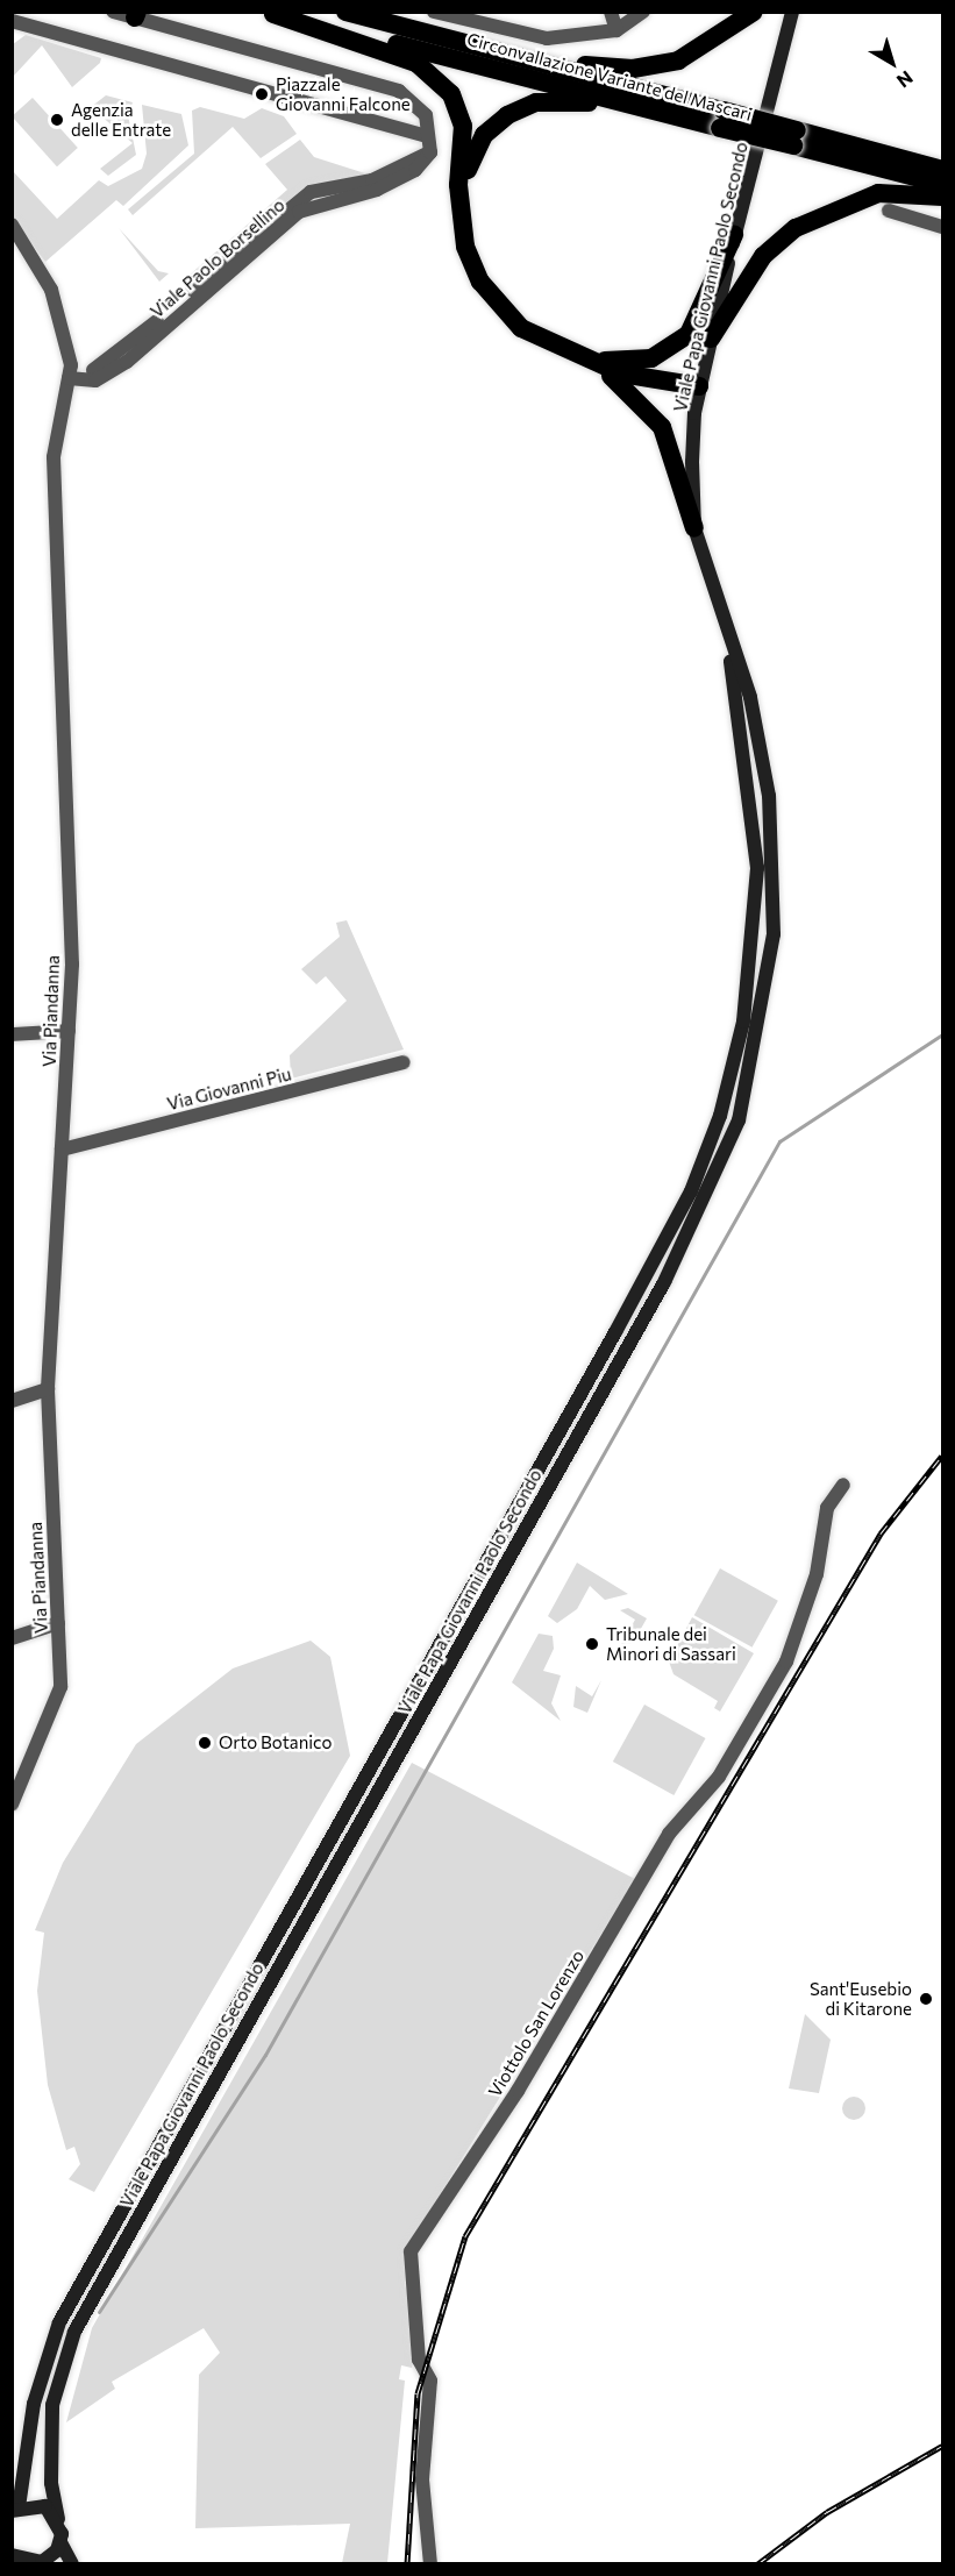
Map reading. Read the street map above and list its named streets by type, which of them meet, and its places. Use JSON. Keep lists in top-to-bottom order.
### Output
{
  "streets": {
    "highway": ["Circonvallazione Variante del Mascari"],
    "main road": ["Viale Papa Giovanni Paolo Secondo"],
    "street": [
      "Viale Paolo Borsellino",
      "Via Piandanna",
      "Via Giovanni Piu",
      "Viottolo San Lorenzo"
    ]
  },
  "crossings": [
    ["Viale Paolo Borsellino", "Via Piandanna"],
    ["Via Piandanna", "Via Giovanni Piu"]
  ],
  "places": [
    "Piazzale Giovanni Falcone",
    "Agenzia delle Entrate",
    "Tribunale dei Minori di Sassari",
    "Orto Botanico",
    "Sant'Eusebio di Kitarone"
  ],
  "north": "bottom right"
}
